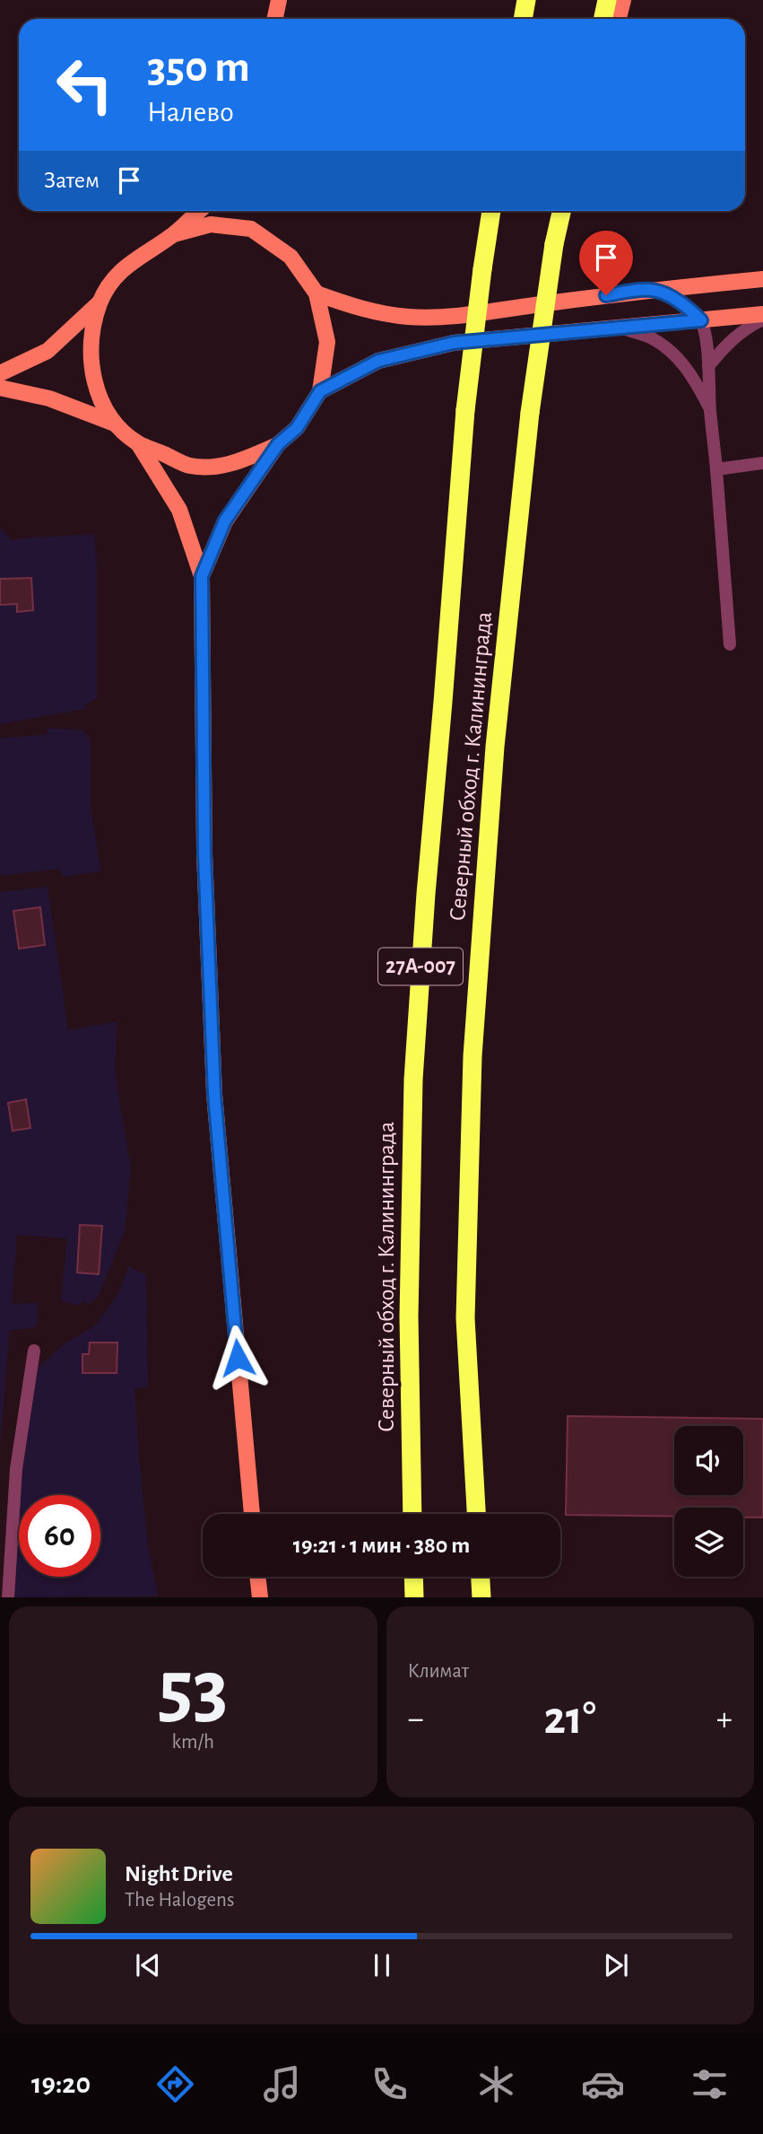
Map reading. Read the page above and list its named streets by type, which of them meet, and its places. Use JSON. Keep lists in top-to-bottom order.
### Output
{
  "streets": {
    "highway": ["Северный обход г. Калининграда", "27А-007"]
  },
  "page": {
    "turn": ["350 m", "Налево"],
    "then": "Затем",
    "limit": "60",
    "trip": "19:21 · 1 мин · 380 m",
    "tile": [
      ["53", "km/h"],
      "Климат"
    ],
    "heat": ["−", "21°", "+"],
    "song": ["Night Drive", "The Halogens"],
    "tabs": "19:20"
  }
}
